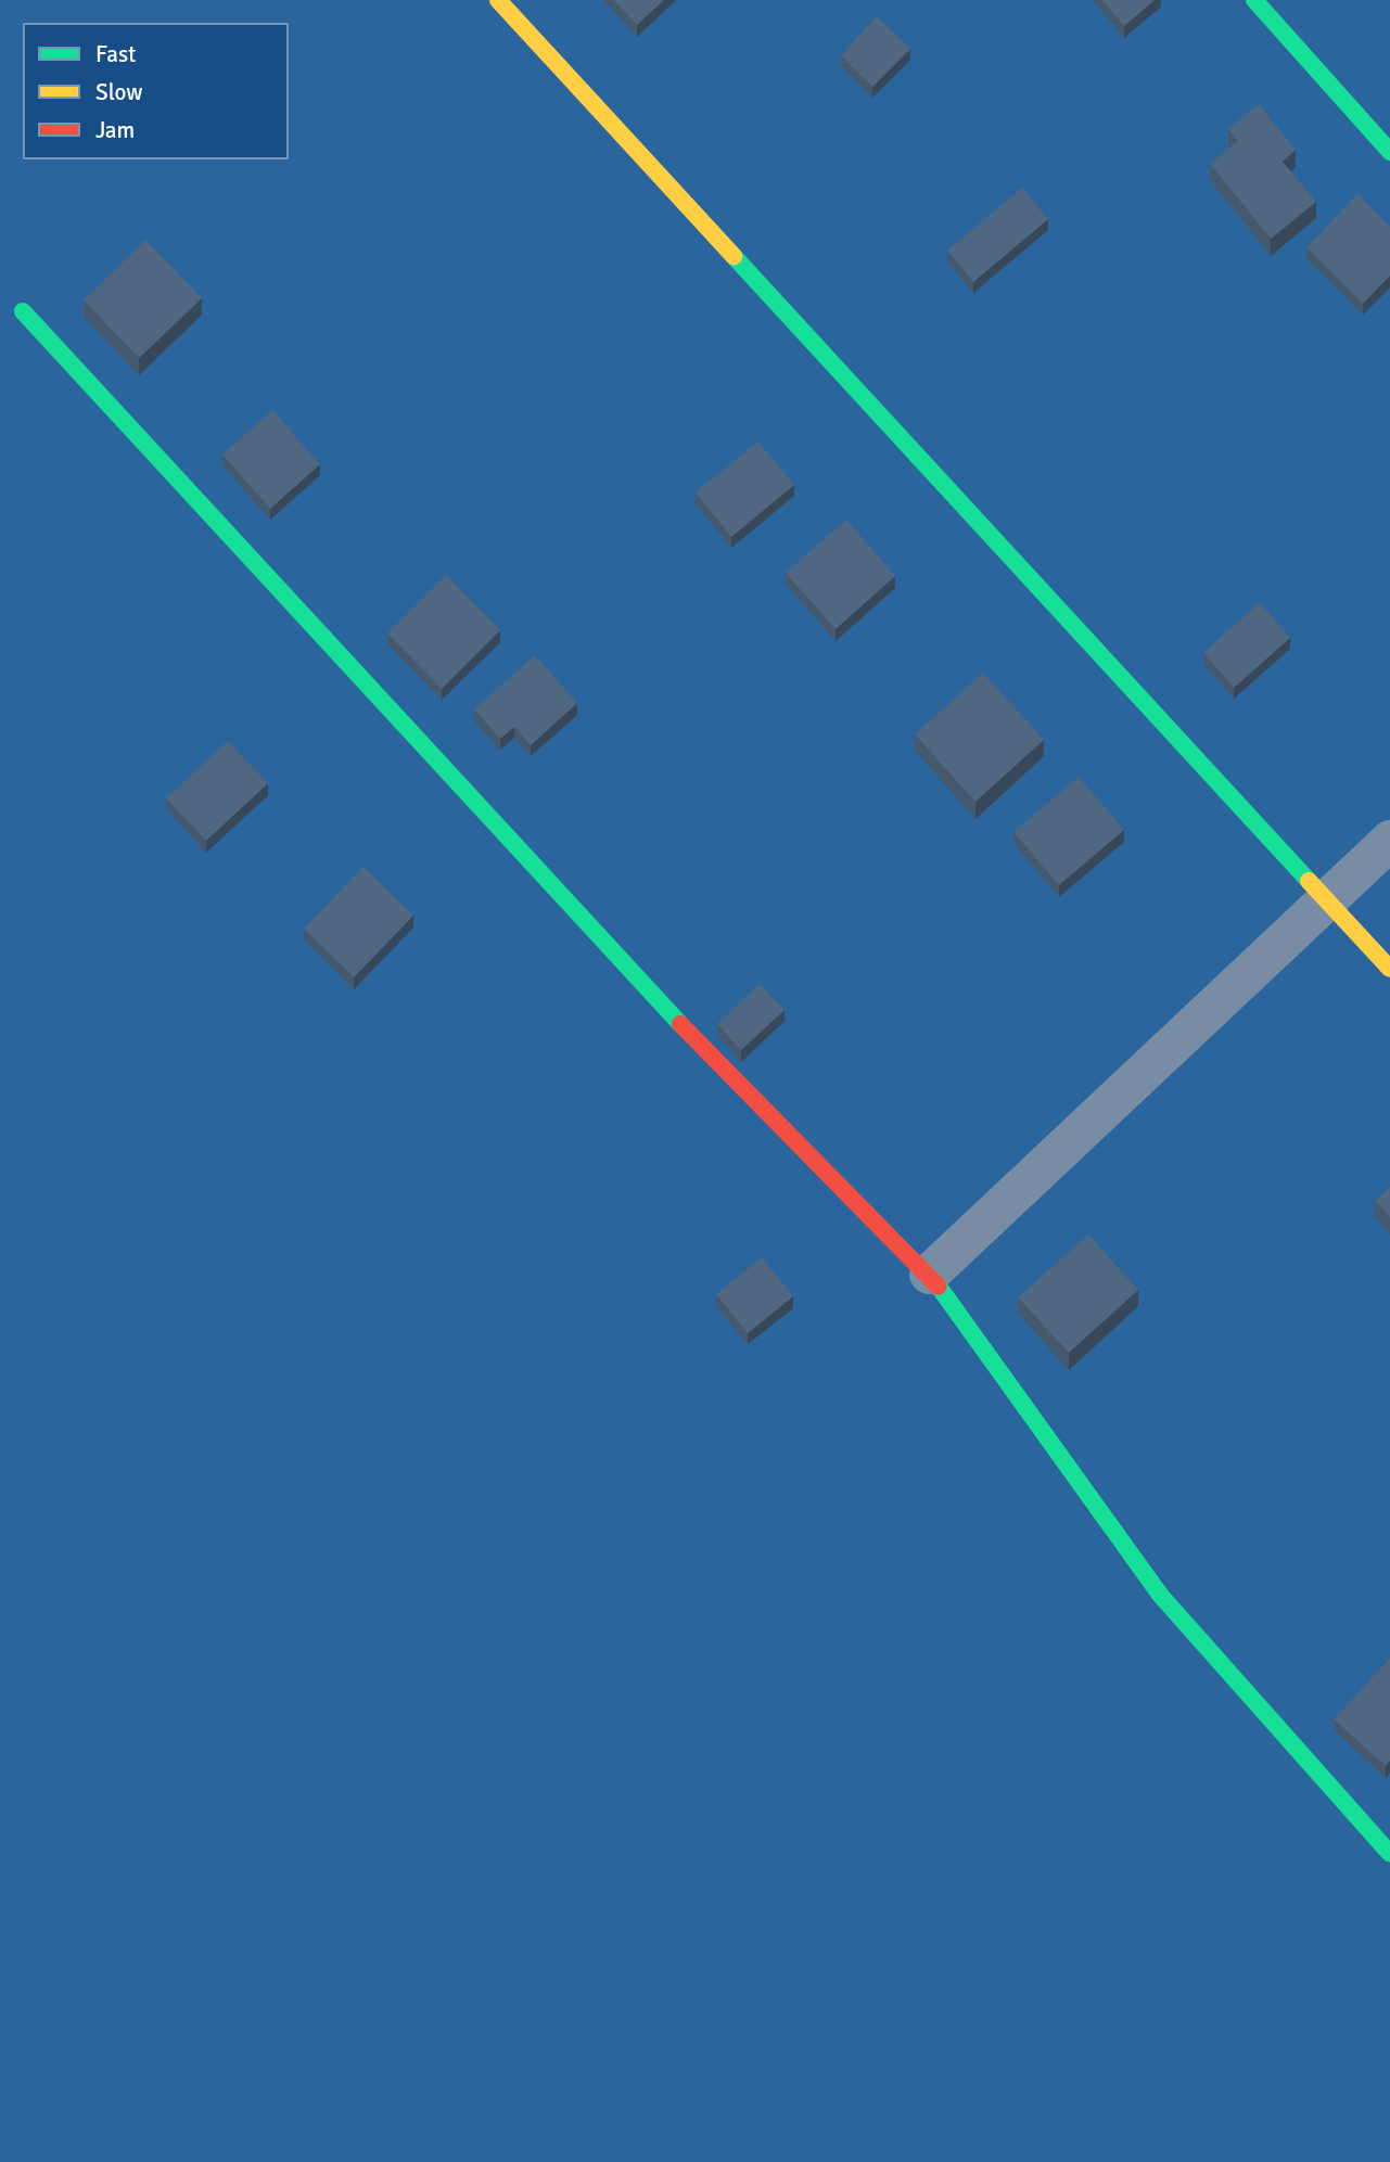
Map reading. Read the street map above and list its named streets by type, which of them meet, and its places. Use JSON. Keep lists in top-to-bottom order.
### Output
{
  "legend": ["Fast", "Slow", "Jam"]
}
